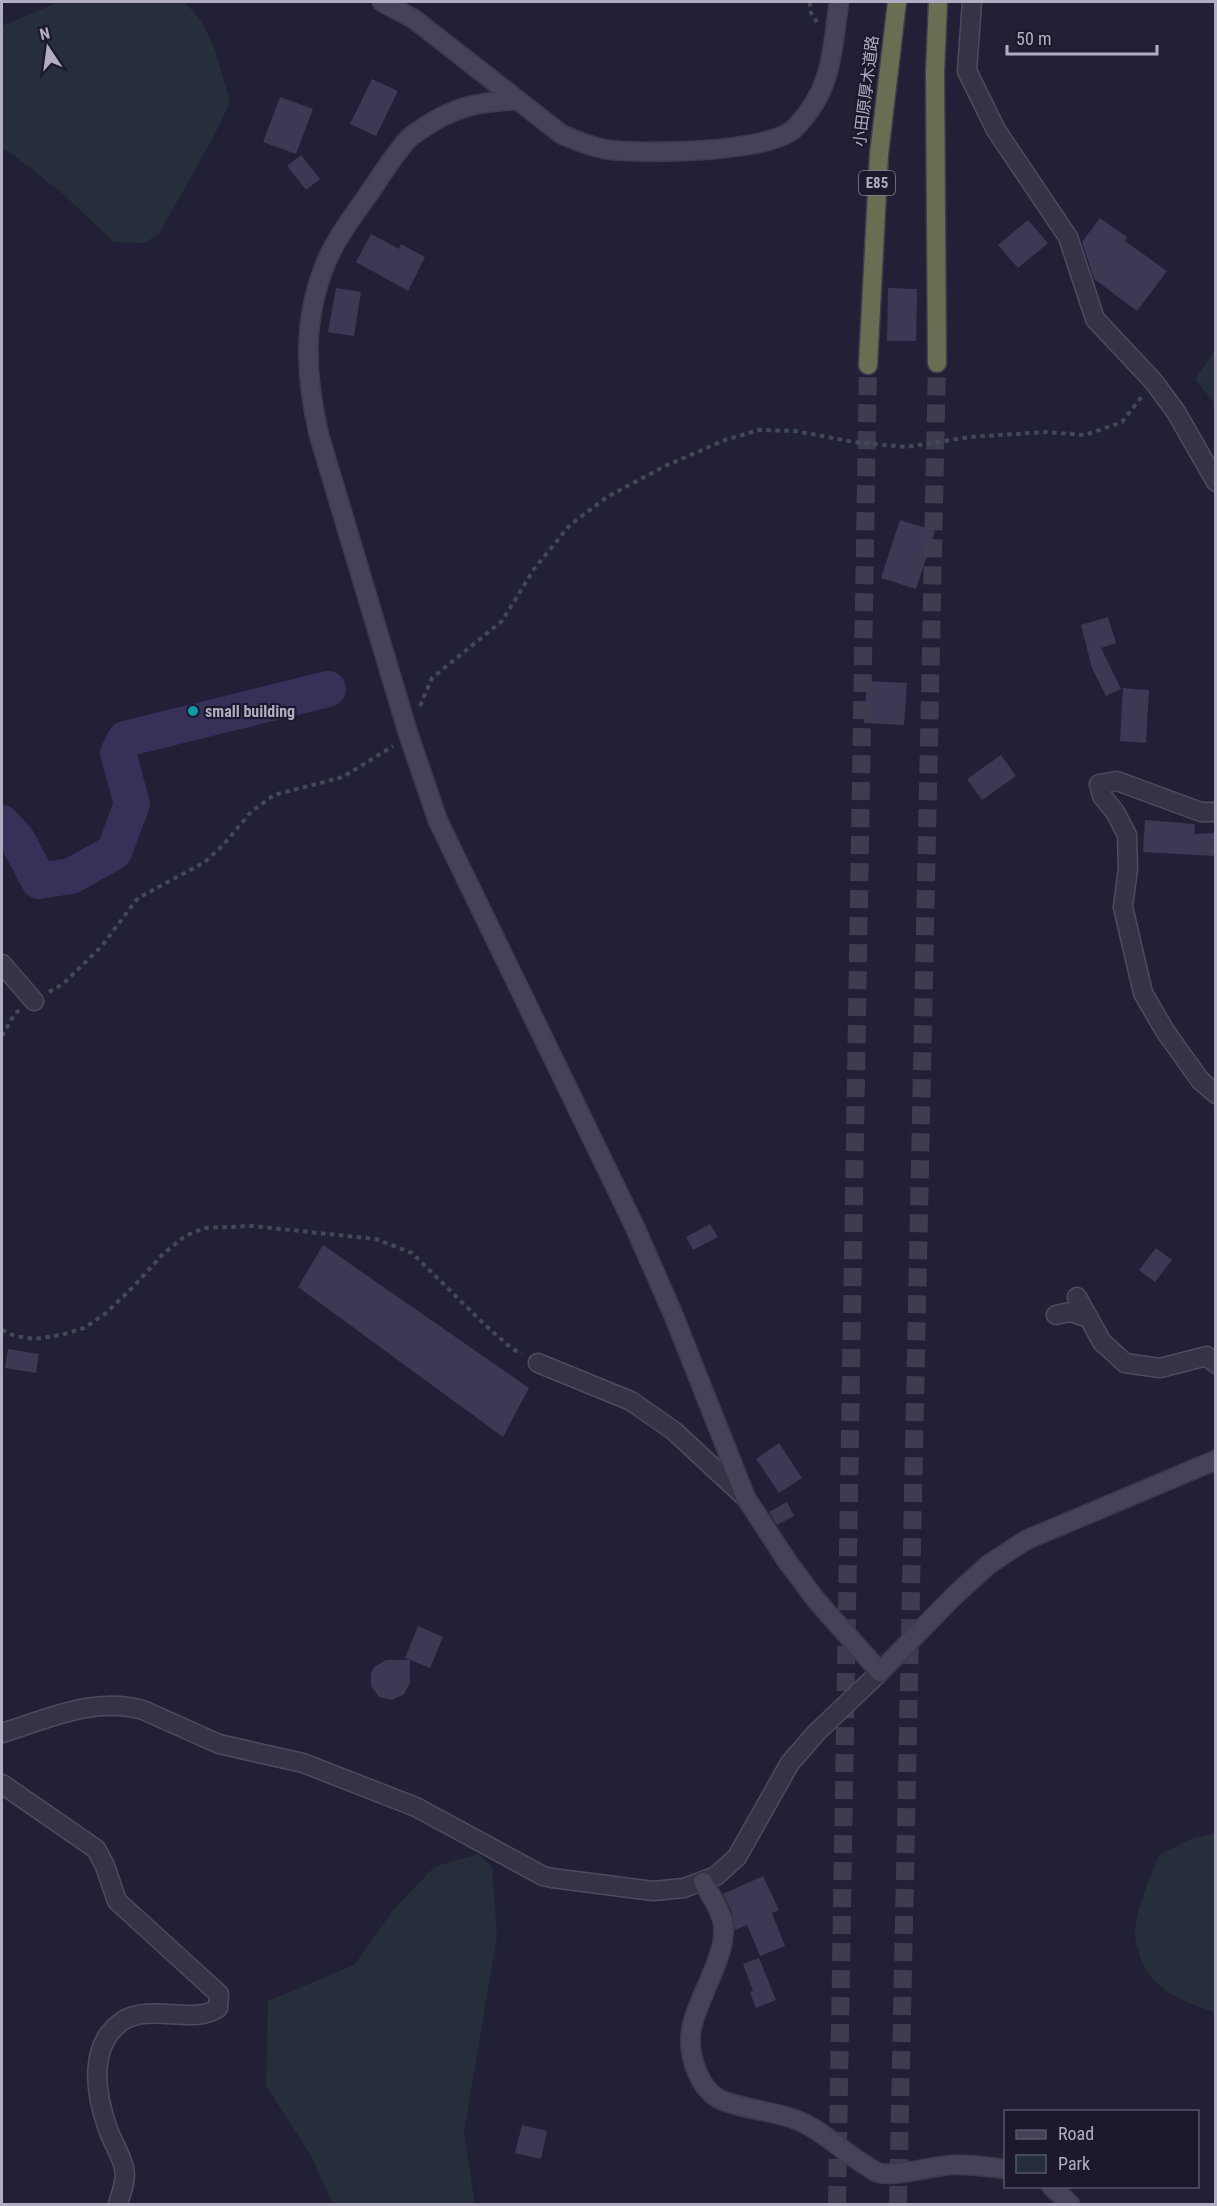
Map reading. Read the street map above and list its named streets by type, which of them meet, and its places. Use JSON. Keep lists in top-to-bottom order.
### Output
{
  "streets": {
    "highway": ["小田原厚木道路", "E85"]
  },
  "places": ["small building"],
  "legend": ["Road", "Park"],
  "scale_bar": "50 m",
  "north": "top"
}
